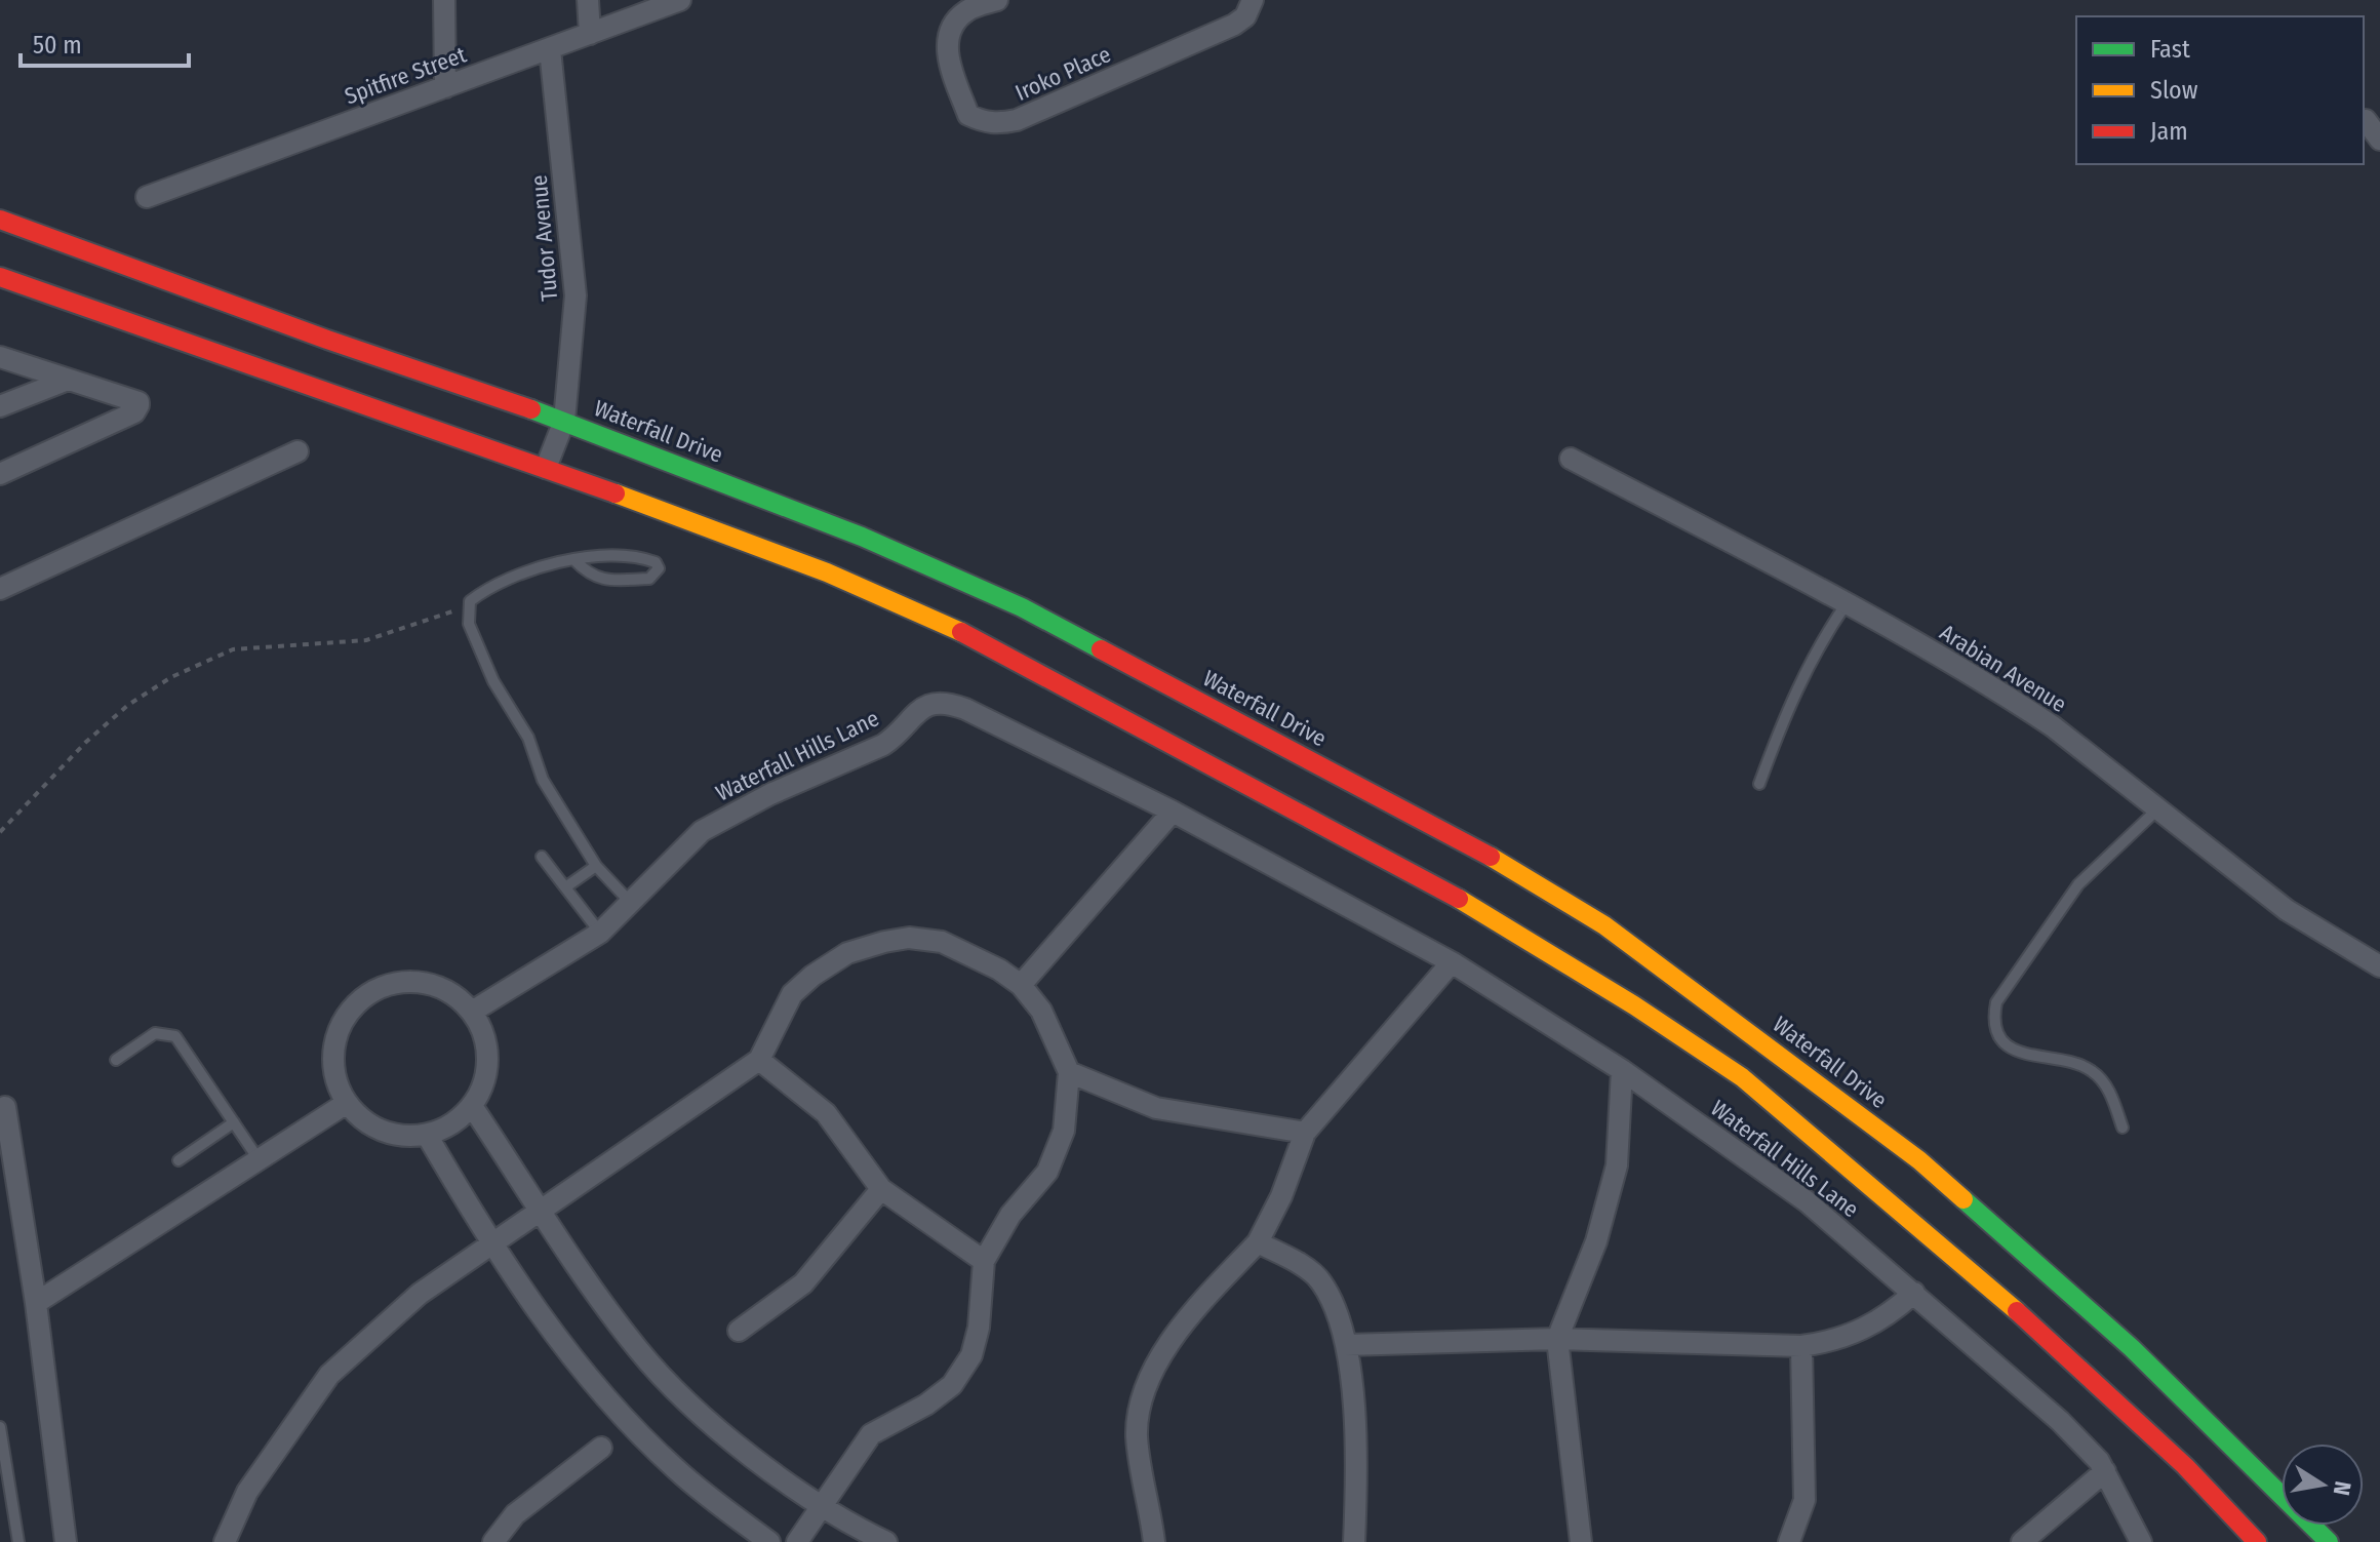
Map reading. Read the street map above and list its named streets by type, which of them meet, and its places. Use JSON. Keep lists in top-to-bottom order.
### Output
{
  "streets": {
    "main road": ["Waterfall Drive"],
    "street": [
      "Iroko Place",
      "Spitfire Street",
      "Tudor Avenue",
      "Arabian Avenue",
      "Waterfall Hills Lane"
    ]
  },
  "crossings": [
    ["Spitfire Street", "Tudor Avenue"],
    ["Tudor Avenue", "Waterfall Drive"]
  ],
  "legend": ["Fast", "Slow", "Jam"],
  "scale_bar": "50 m",
  "north": "right"
}
